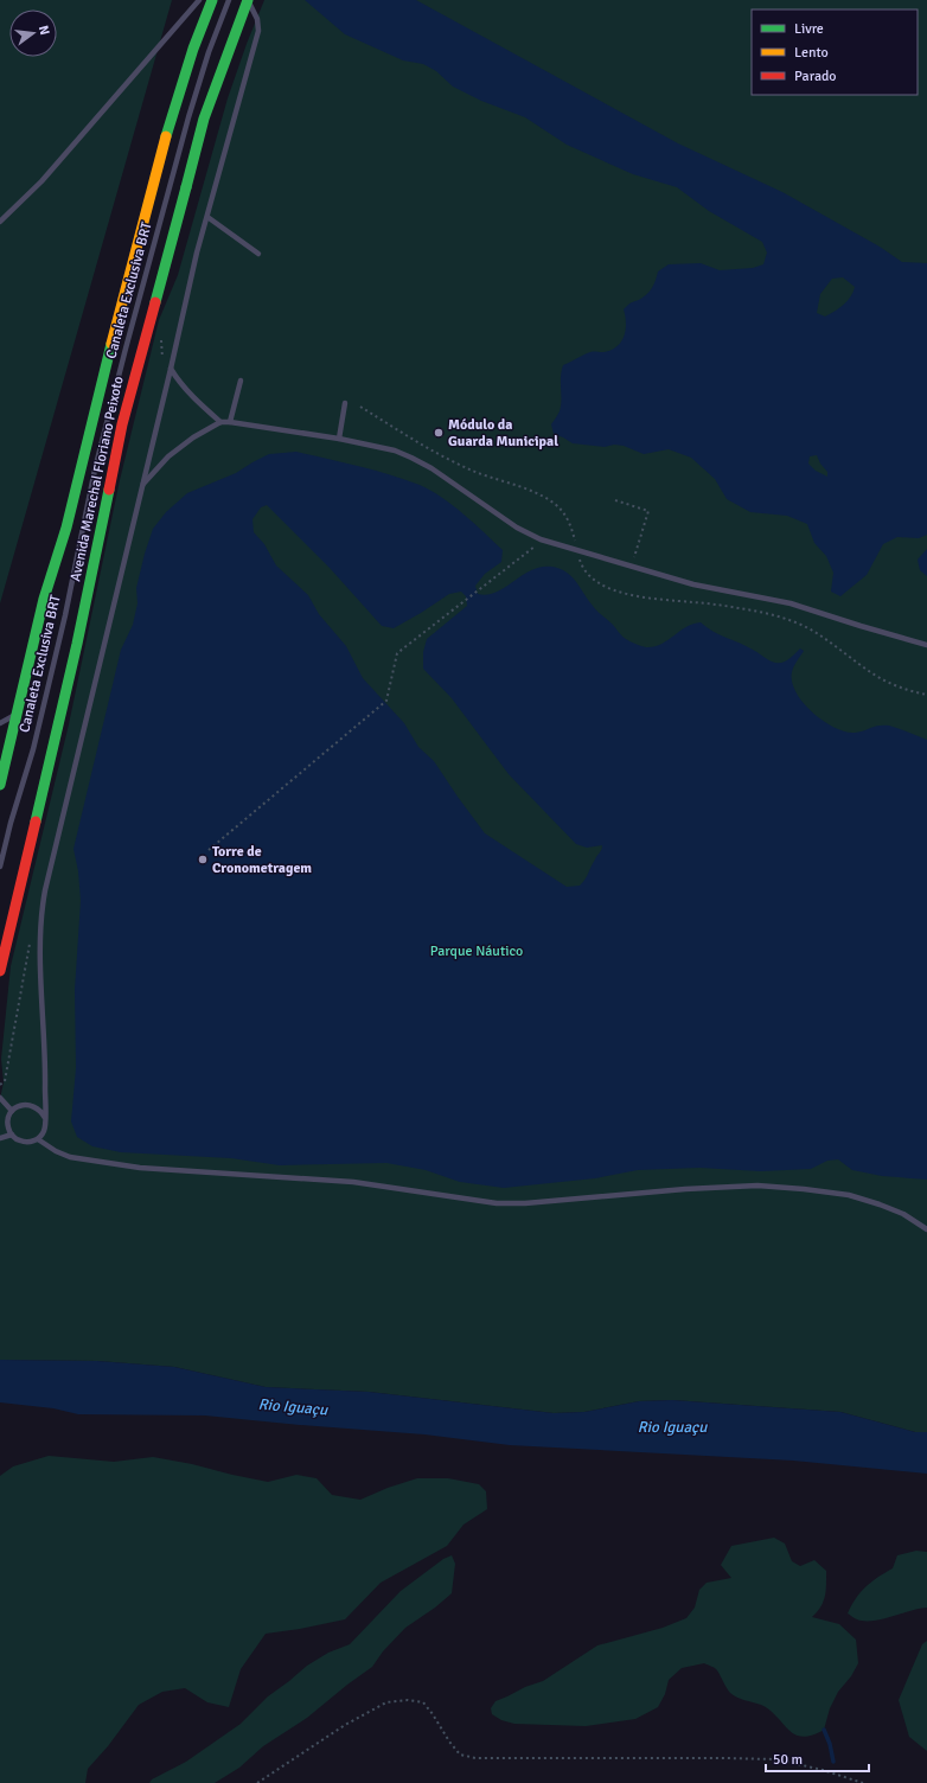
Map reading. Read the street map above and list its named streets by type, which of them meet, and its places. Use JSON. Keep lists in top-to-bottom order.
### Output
{
  "streets": {
    "main road": ["Avenida Marechal Floriano Peixoto"],
    "lane": ["Canaleta Exclusiva BRT"]
  },
  "water": ["Rio Iguaçu"],
  "parks": ["Parque Náutico"],
  "places": ["Módulo da Guarda Municipal", "Torre de Cronometragem"],
  "legend": ["Livre", "Lento", "Parado"],
  "scale_bar": "50 m",
  "north": "right"
}
